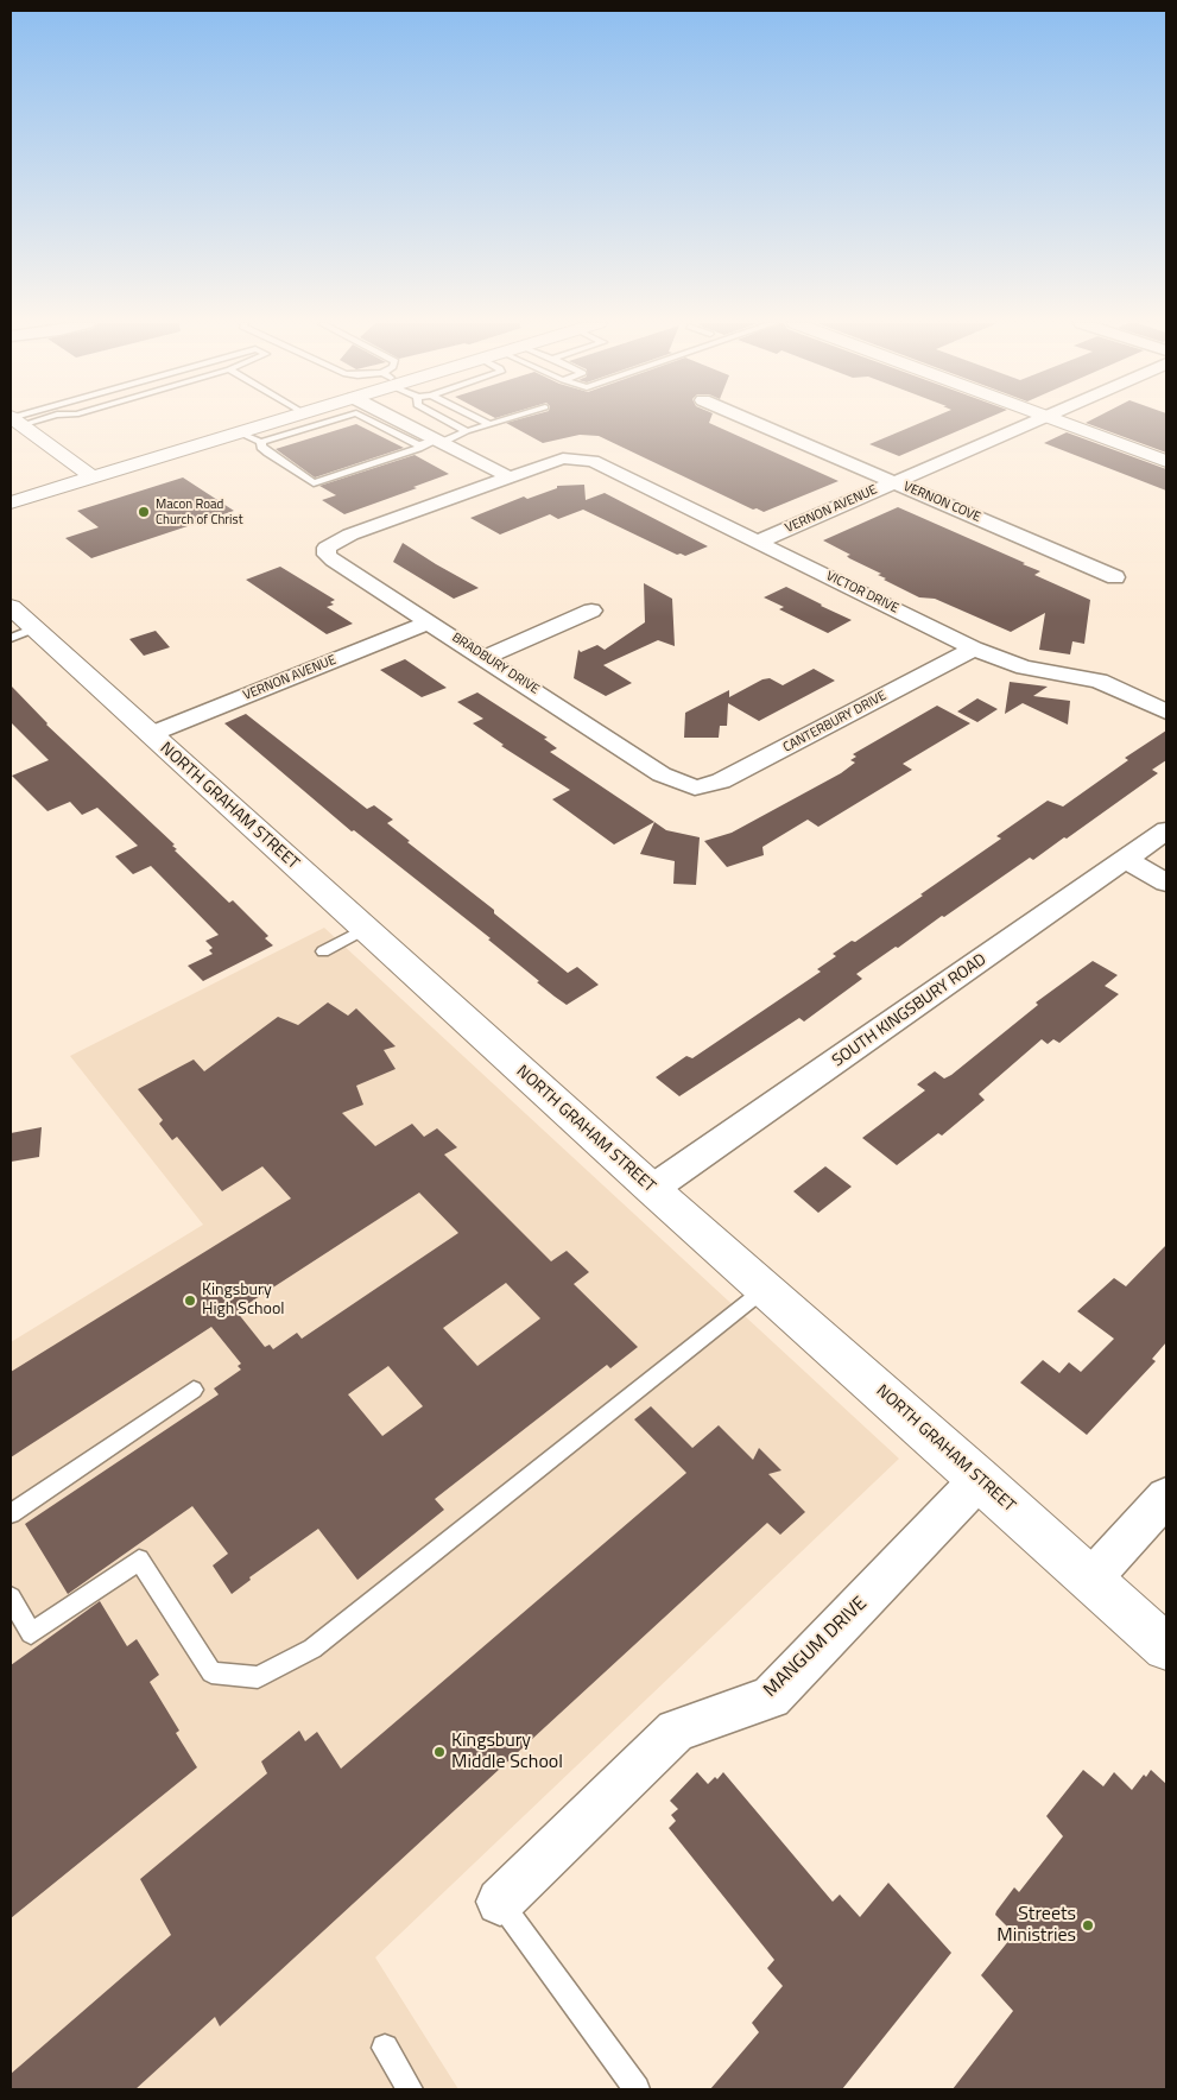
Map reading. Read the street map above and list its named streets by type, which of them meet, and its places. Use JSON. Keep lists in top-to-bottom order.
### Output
{
  "streets": {
    "main road": ["NORTH GRAHAM STREET"],
    "street": [
      "VERNON COVE",
      "VERNON AVENUE",
      "VICTOR DRIVE",
      "BRADBURY DRIVE",
      "CANTERBURY DRIVE",
      "SOUTH KINGSBURY ROAD",
      "MANGUM DRIVE"
    ]
  },
  "crossings": [
    ["VERNON COVE", "VERNON AVENUE"],
    ["VERNON AVENUE", "VICTOR DRIVE"],
    ["VERNON AVENUE", "BRADBURY DRIVE"],
    ["VERNON AVENUE", "NORTH GRAHAM STREET"],
    ["VICTOR DRIVE", "BRADBURY DRIVE"],
    ["VICTOR DRIVE", "CANTERBURY DRIVE"],
    ["BRADBURY DRIVE", "CANTERBURY DRIVE"],
    ["NORTH GRAHAM STREET", "SOUTH KINGSBURY ROAD"],
    ["NORTH GRAHAM STREET", "MANGUM DRIVE"]
  ],
  "places": [
    "Macon Road Church of Christ",
    "Kingsbury High School",
    "Kingsbury Middle School",
    "Streets Ministries"
  ]
}
